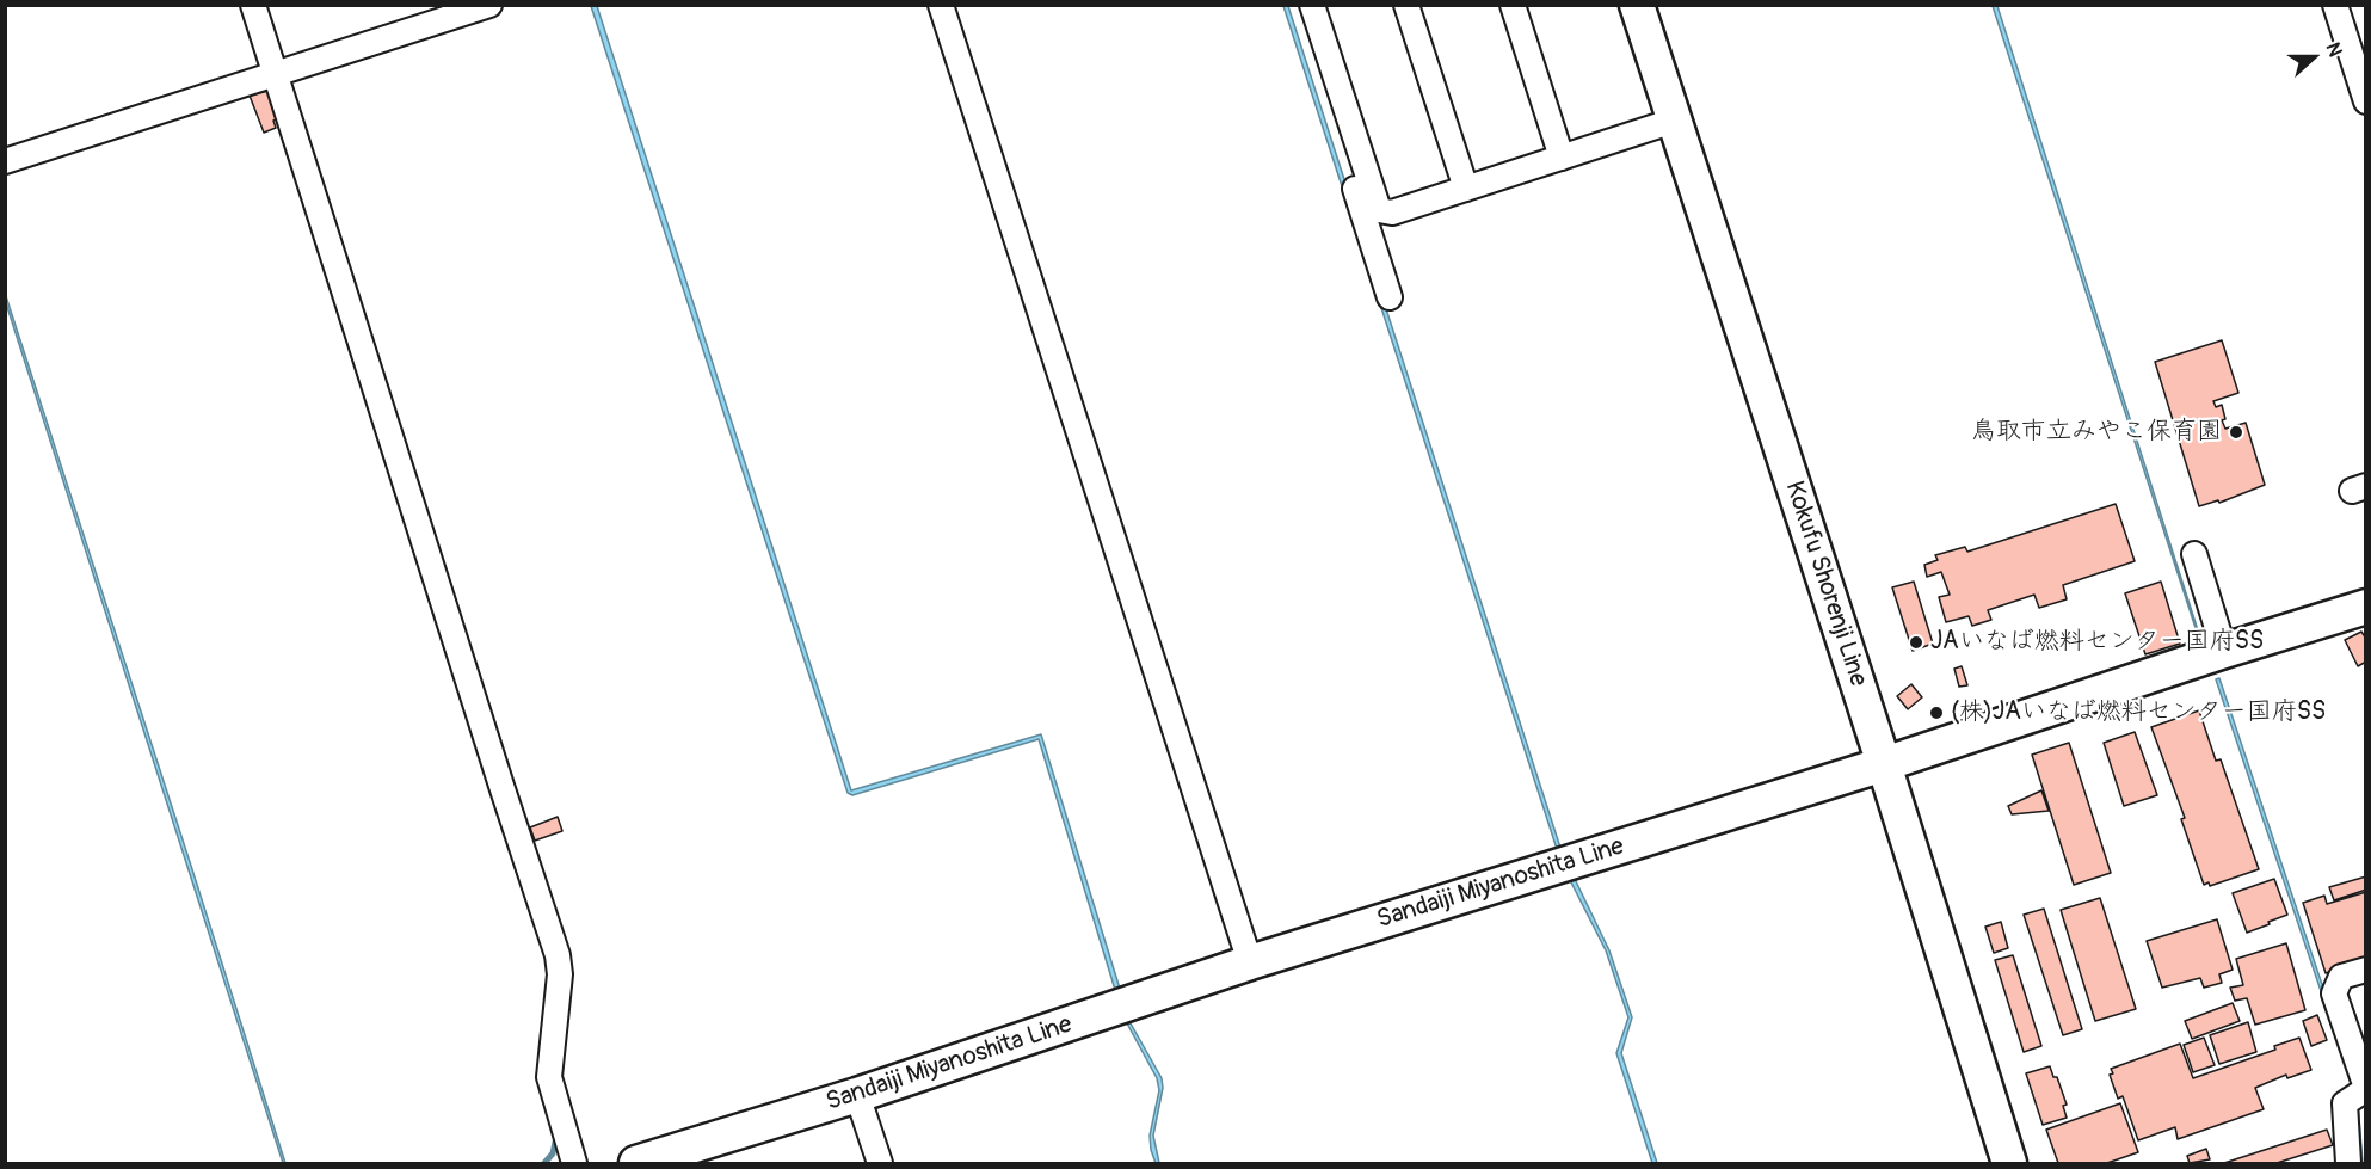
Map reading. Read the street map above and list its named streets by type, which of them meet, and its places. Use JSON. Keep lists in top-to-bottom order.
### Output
{
  "streets": {
    "main road": ["Kokufu Shorenji Line", "Sandaiji Miyanoshita Line"]
  },
  "crossings": [
    ["Kokufu Shorenji Line", "Sandaiji Miyanoshita Line"]
  ],
  "places": ["鳥取市立みやこ保育園", "JAいなば燃料センター国府SS", "(株)JAいなば燃料センター国府SS"],
  "north": "right"
}
